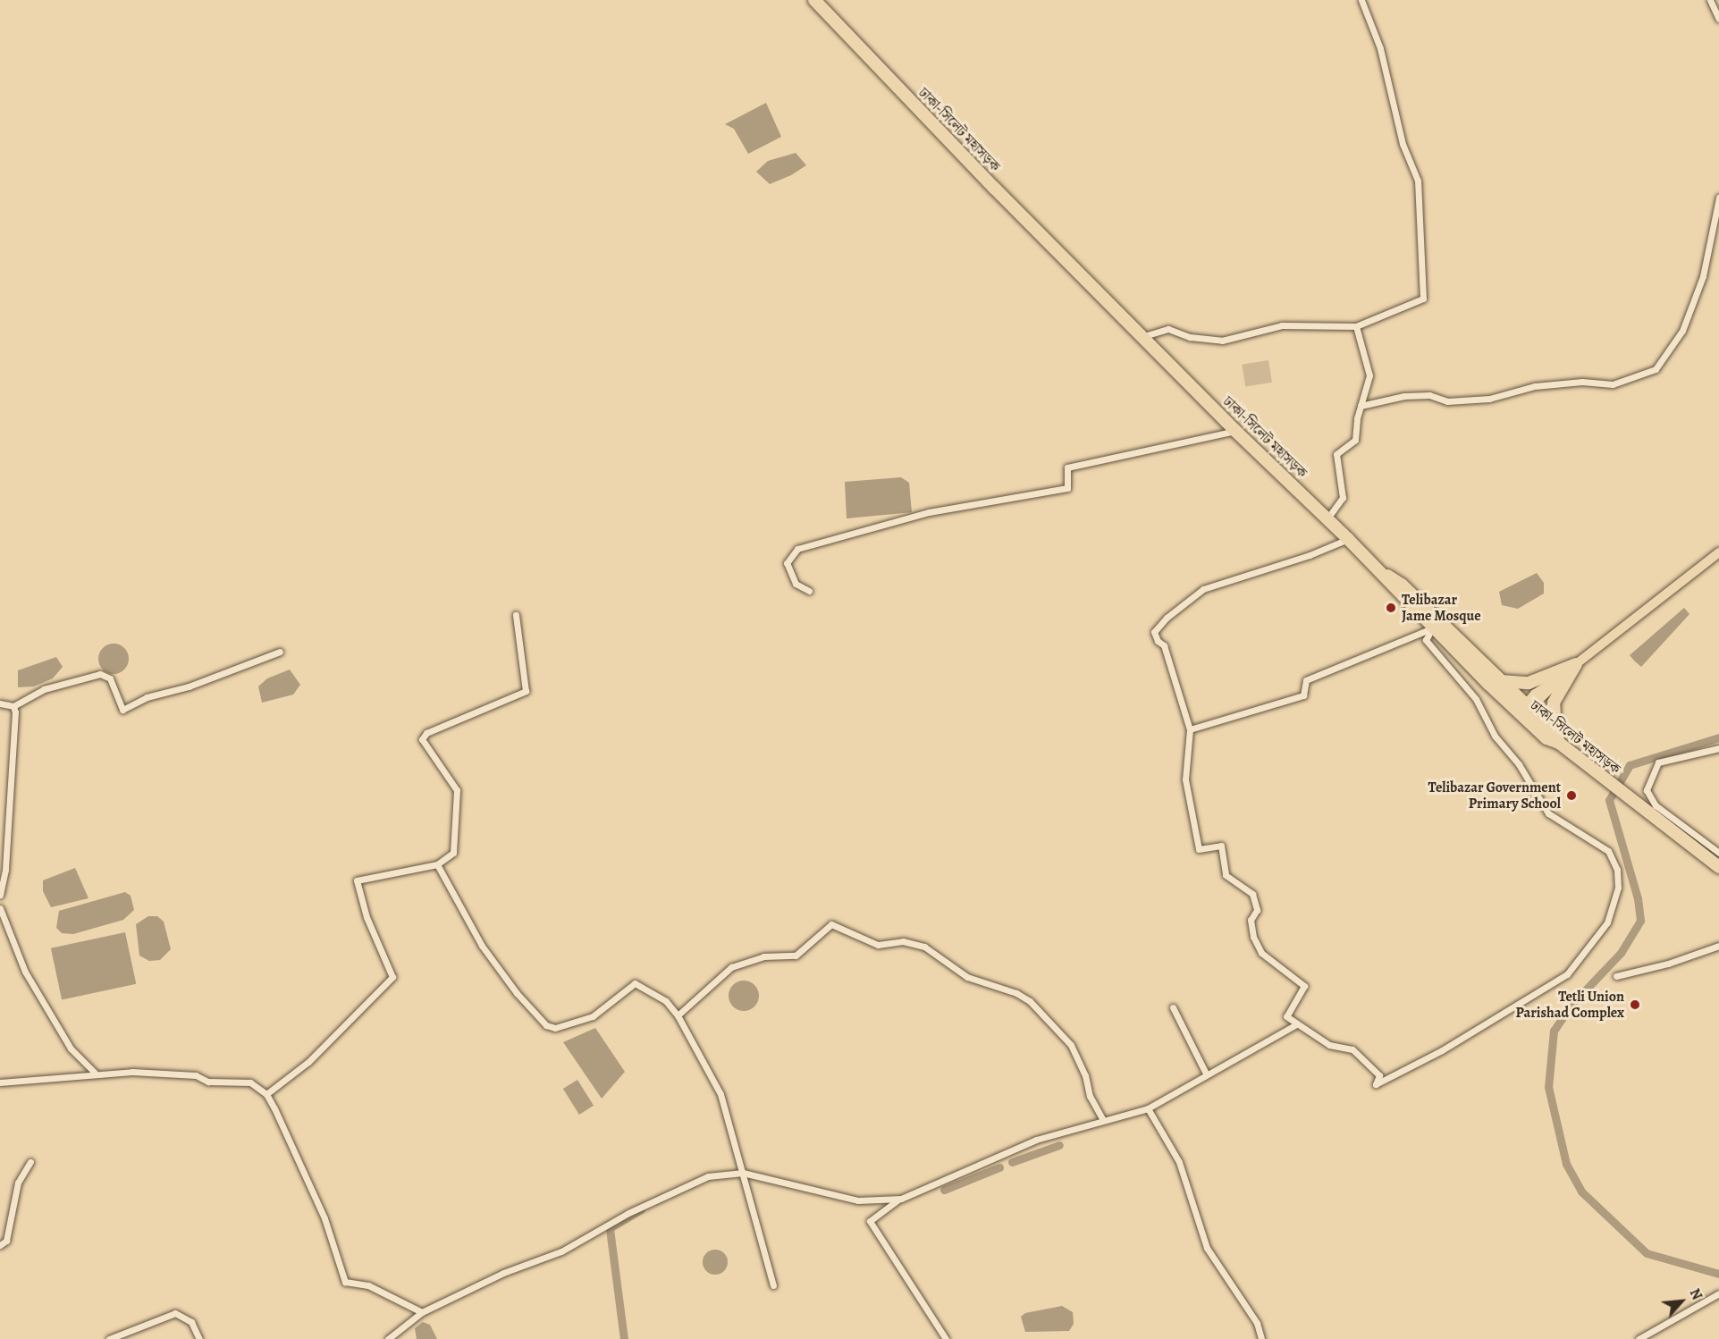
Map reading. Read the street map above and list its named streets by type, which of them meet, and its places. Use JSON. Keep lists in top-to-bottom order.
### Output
{
  "streets": {
    "highway": ["ঢাকা-সিলেট মহাসড়ক"]
  },
  "places": ["Telibazar Jame Mosque", "Telibazar Government Primary School", "Tetli Union Parishad Complex"],
  "north": "top right"
}
